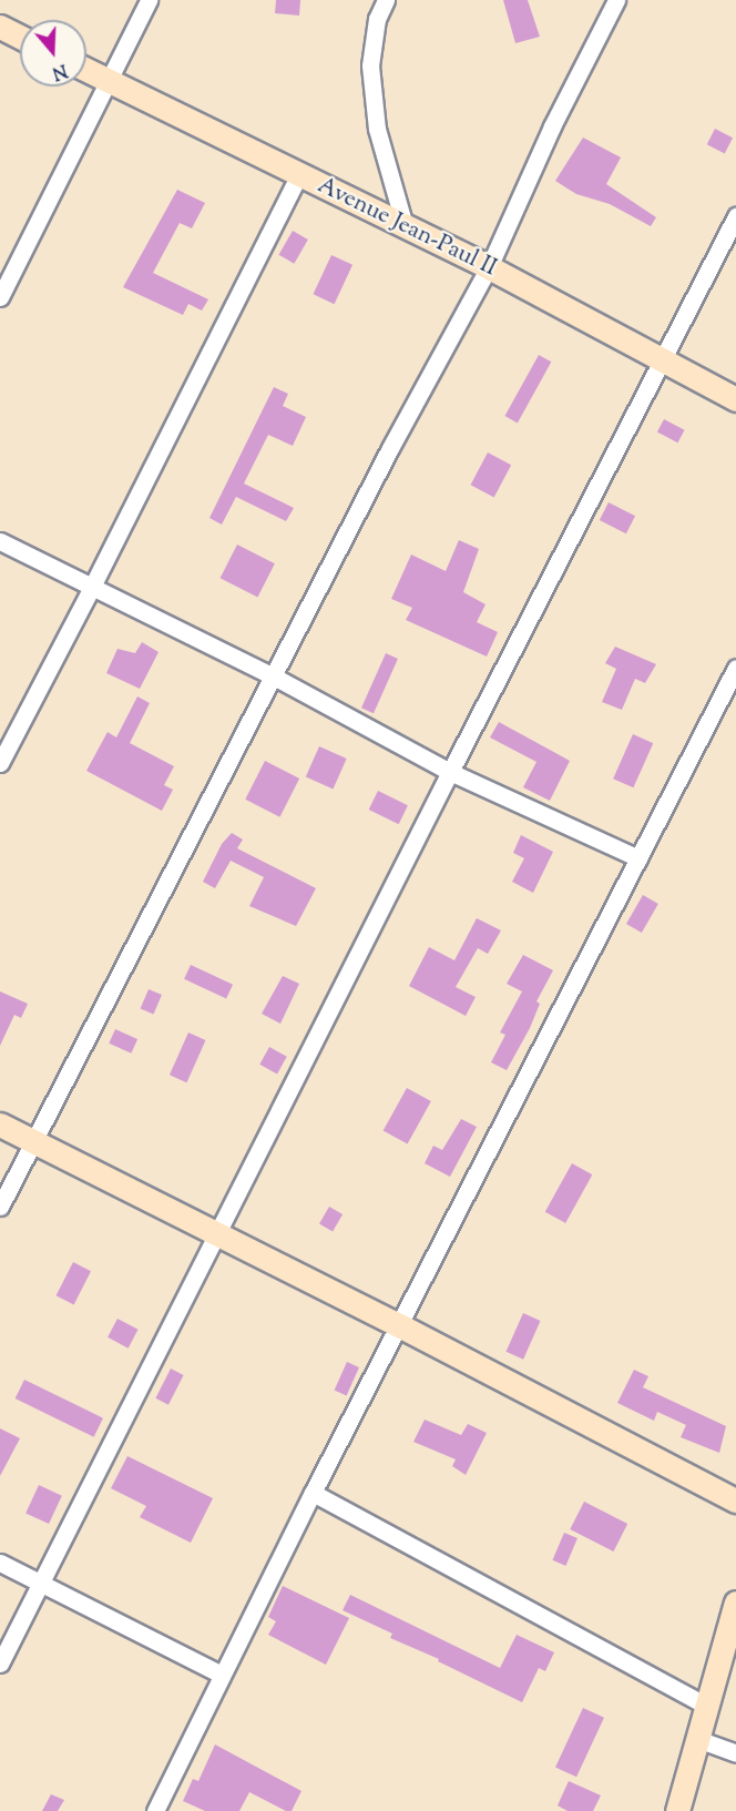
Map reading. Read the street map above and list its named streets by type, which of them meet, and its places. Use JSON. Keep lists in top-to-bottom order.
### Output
{
  "streets": {
    "street": ["Avenue Jean-Paul II"]
  },
  "north": "bottom"
}
